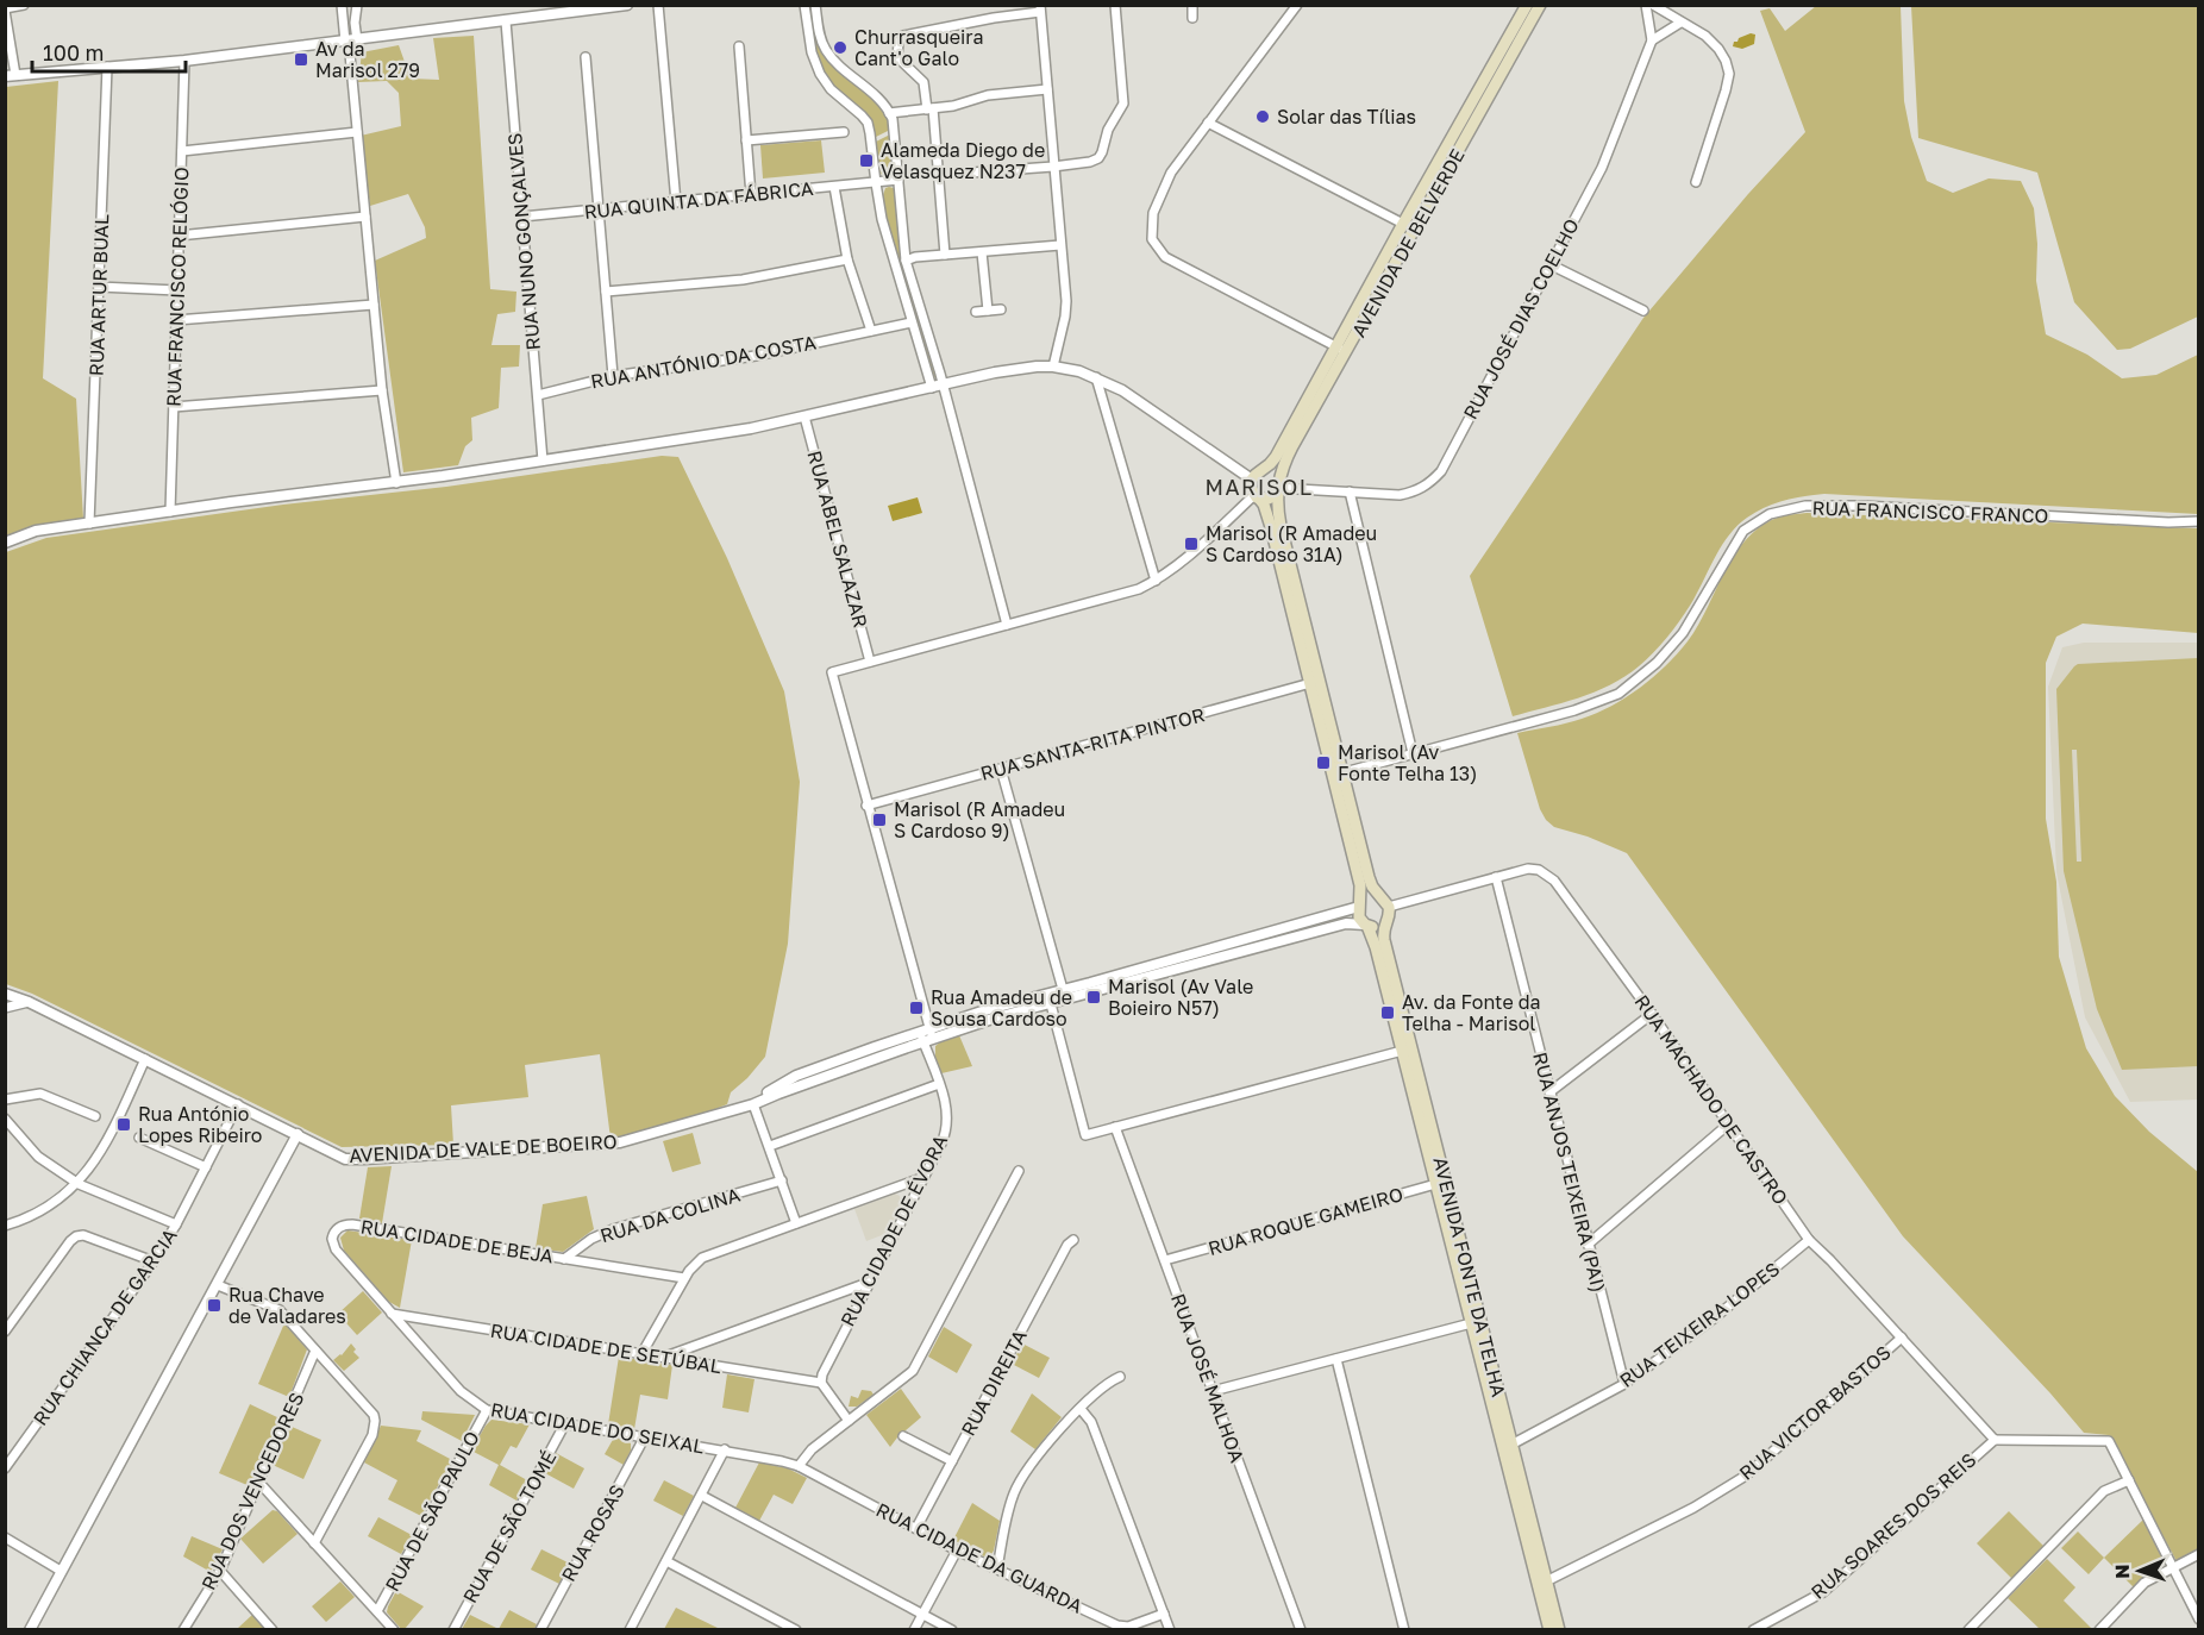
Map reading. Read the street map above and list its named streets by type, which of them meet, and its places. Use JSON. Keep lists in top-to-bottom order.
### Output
{
  "streets": {
    "main road": ["AVENIDA DE BELVERDE", "AVENIDA FONTE DA TELHA"],
    "street": [
      "RUA QUINTA DA FÁBRICA",
      "RUA NUNO GONÇALVES",
      "RUA FRANCISCO RELÓGIO",
      "RUA ARTUR BUAL",
      "RUA JOSÉ DIAS COELHO",
      "RUA ANTÓNIO DA COSTA",
      "RUA FRANCISCO FRANCO",
      "RUA ABEL SALAZAR",
      "RUA SANTA-RITA PINTOR",
      "RUA MACHADO DE CASTRO",
      "AVENIDA DE VALE DE BOEIRO",
      "RUA ANJOS TEIXEIRA (PAI)",
      "RUA DA COLINA",
      "RUA ROQUE GAMEIRO",
      "RUA CIDADE DE ÉVORA",
      "RUA CIDADE DE BEJA",
      "RUA TEIXEIRA LOPES",
      "RUA CHIANCA DE GARCIA",
      "RUA CIDADE DE SETÚBAL",
      "RUA JOSÉ MALHOA",
      "RUA DIREITA",
      "RUA VICTOR BASTOS",
      "RUA CIDADE DO SEIXAL",
      "RUA DOS VENCEDORES",
      "RUA DE SÃO PAULO",
      "RUA SOARES DOS REIS",
      "RUA DE SÃO TOMÉ",
      "RUA ROSAS",
      "RUA CIDADE DA GUARDA"
    ]
  },
  "crossings": [
    ["RUA QUINTA DA FÁBRICA", "RUA NUNO GONÇALVES"],
    ["RUA NUNO GONÇALVES", "RUA ANTÓNIO DA COSTA"],
    ["AVENIDA DE BELVERDE", "RUA JOSÉ DIAS COELHO"],
    ["AVENIDA DE BELVERDE", "AVENIDA FONTE DA TELHA"],
    ["RUA JOSÉ DIAS COELHO", "AVENIDA FONTE DA TELHA"],
    ["RUA FRANCISCO FRANCO", "AVENIDA FONTE DA TELHA"],
    ["RUA ABEL SALAZAR", "RUA CIDADE DE ÉVORA"],
    ["RUA SANTA-RITA PINTOR", "RUA CIDADE DE ÉVORA"],
    ["RUA SANTA-RITA PINTOR", "AVENIDA FONTE DA TELHA"],
    ["RUA MACHADO DE CASTRO", "AVENIDA DE VALE DE BOEIRO"],
    ["RUA MACHADO DE CASTRO", "RUA ANJOS TEIXEIRA (PAI)"],
    ["RUA MACHADO DE CASTRO", "AVENIDA FONTE DA TELHA"],
    ["RUA MACHADO DE CASTRO", "RUA TEIXEIRA LOPES"],
    ["RUA MACHADO DE CASTRO", "RUA VICTOR BASTOS"],
    ["RUA MACHADO DE CASTRO", "RUA SOARES DOS REIS"],
    ["AVENIDA DE VALE DE BOEIRO", "RUA CIDADE DE ÉVORA"],
    ["AVENIDA DE VALE DE BOEIRO", "AVENIDA FONTE DA TELHA"],
    ["AVENIDA DE VALE DE BOEIRO", "RUA CHIANCA DE GARCIA"],
    ["RUA ANJOS TEIXEIRA (PAI)", "RUA TEIXEIRA LOPES"],
    ["RUA DA COLINA", "RUA CIDADE DE BEJA"],
    ["RUA ROQUE GAMEIRO", "AVENIDA FONTE DA TELHA"],
    ["RUA ROQUE GAMEIRO", "RUA JOSÉ MALHOA"],
    ["RUA CIDADE DE ÉVORA", "RUA CIDADE DE SETÚBAL"],
    ["RUA CIDADE DE BEJA", "RUA CIDADE DE SETÚBAL"],
    ["RUA CIDADE DE BEJA", "RUA CIDADE DO SEIXAL"],
    ["AVENIDA FONTE DA TELHA", "RUA TEIXEIRA LOPES"],
    ["AVENIDA FONTE DA TELHA", "RUA VICTOR BASTOS"],
    ["RUA CIDADE DE SETÚBAL", "RUA CIDADE DO SEIXAL"],
    ["RUA DIREITA", "RUA CIDADE DA GUARDA"],
    ["RUA CIDADE DO SEIXAL", "RUA DE SÃO PAULO"],
    ["RUA CIDADE DO SEIXAL", "RUA DE SÃO TOMÉ"],
    ["RUA CIDADE DO SEIXAL", "RUA ROSAS"],
    ["RUA CIDADE DO SEIXAL", "RUA CIDADE DA GUARDA"]
  ],
  "districts": ["MARISOL"],
  "places": {
    "other": ["Churrasqueira Cant'o Galo", "Solar das Tílias"],
    "transit": [
      "Av da Marisol 279",
      "Alameda Diego de Velasquez N237",
      "Marisol (R Amadeu S Cardoso 31A)",
      "Marisol (Av Fonte Telha 13)",
      "Marisol (R Amadeu S Cardoso 9)",
      "Marisol (Av Vale Boieiro N57)",
      "Rua Amadeu de Sousa Cardoso",
      "Av. da Fonte da Telha - Marisol",
      "Rua António Lopes Ribeiro",
      "Rua Chave de Valadares"
    ]
  },
  "scale_bar": "100 m",
  "north": "left"
}
